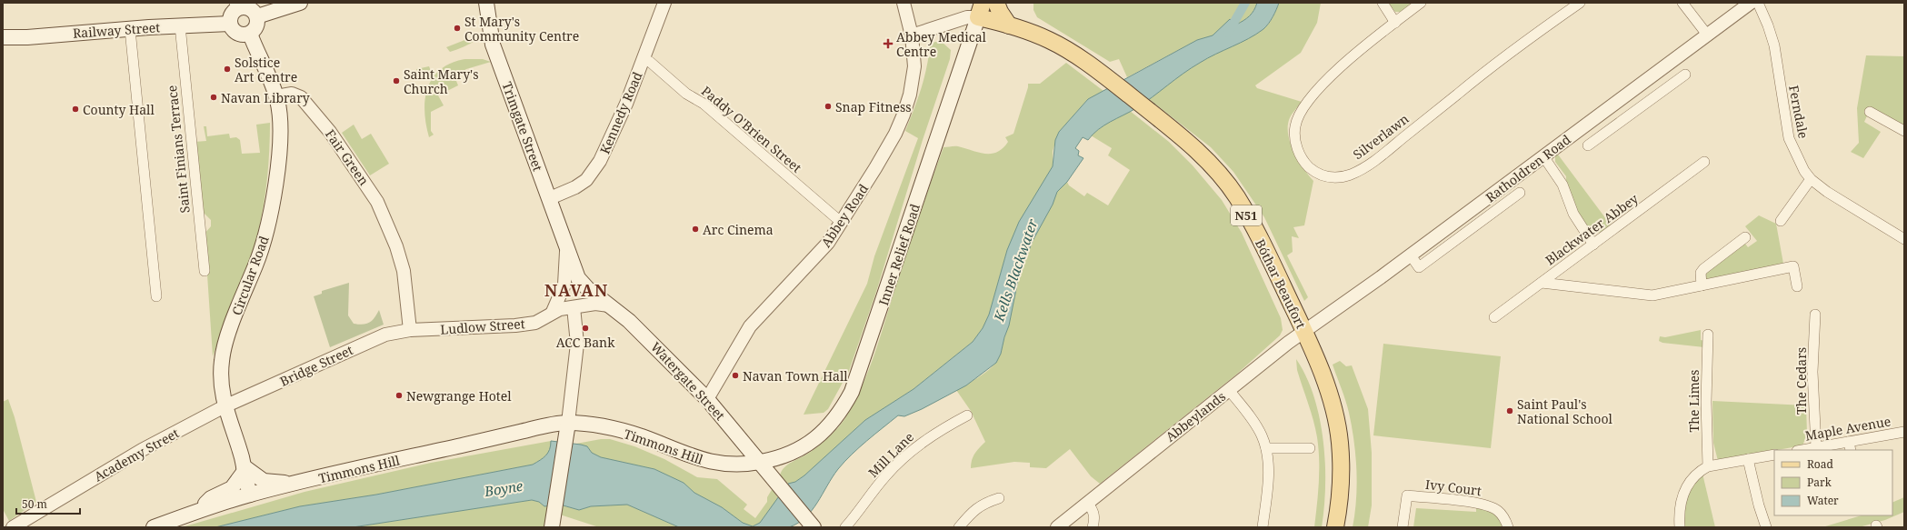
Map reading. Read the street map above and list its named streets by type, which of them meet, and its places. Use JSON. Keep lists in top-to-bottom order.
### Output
{
  "streets": {
    "main road": [
      "Railway Street",
      "Trimgate Street",
      "N51",
      "Inner Relief Road",
      "Circular Road",
      "Bóthar Beaufort",
      "Watergate Street",
      "Timmons Hill"
    ],
    "street": [
      "Ferndale",
      "Kennedy Road",
      "Paddy O'Brien Street",
      "Silverlawn",
      "Saint Finians Terrace",
      "Fair Green",
      "Ratholdren Road",
      "Abbey Road",
      "Blackwater Abbey",
      "Ludlow Street",
      "Bridge Street",
      "The Cedars",
      "The Limes",
      "Abbeylands",
      "Maple Avenue",
      "Academy Street",
      "Mill Lane",
      "Ivy Court"
    ]
  },
  "crossings": [
    ["Railway Street", "Saint Finians Terrace"],
    ["Railway Street", "Circular Road"],
    ["Kennedy Road", "Trimgate Street"],
    ["Kennedy Road", "Paddy O'Brien Street"],
    ["Trimgate Street", "Watergate Street"],
    ["Paddy O'Brien Street", "Abbey Road"],
    ["Fair Green", "Circular Road"],
    ["Fair Green", "Ludlow Street"],
    ["Fair Green", "Bridge Street"],
    ["Ratholdren Road", "Bóthar Beaufort"],
    ["Ratholdren Road", "Abbeylands"],
    ["Abbey Road", "Watergate Street"],
    ["N51", "Inner Relief Road"],
    ["N51", "Bóthar Beaufort"],
    ["Inner Relief Road", "Watergate Street"],
    ["Inner Relief Road", "Timmons Hill"],
    ["Circular Road", "Bridge Street"],
    ["Circular Road", "Timmons Hill"],
    ["Circular Road", "Academy Street"],
    ["Bóthar Beaufort", "Abbeylands"],
    ["Ludlow Street", "Bridge Street"],
    ["Ludlow Street", "Watergate Street"],
    ["Bridge Street", "Academy Street"],
    ["Watergate Street", "Timmons Hill"],
    ["The Cedars", "Maple Avenue"]
  ],
  "districts": ["NAVAN"],
  "water": ["Kells Blackwater", "Boyne"],
  "places": {
    "other": [
      "St Mary's Community Centre",
      "Solstice Art Centre",
      "Saint Mary's Church",
      "Navan Library",
      "Snap Fitness",
      "County Hall",
      "Arc Cinema",
      "ACC Bank",
      "Navan Town Hall",
      "Newgrange Hotel",
      "Saint Paul's National School"
    ],
    "health": ["Abbey Medical Centre"]
  },
  "legend": ["Road", "Park", "Water"],
  "scale_bar": "50 m"
}
